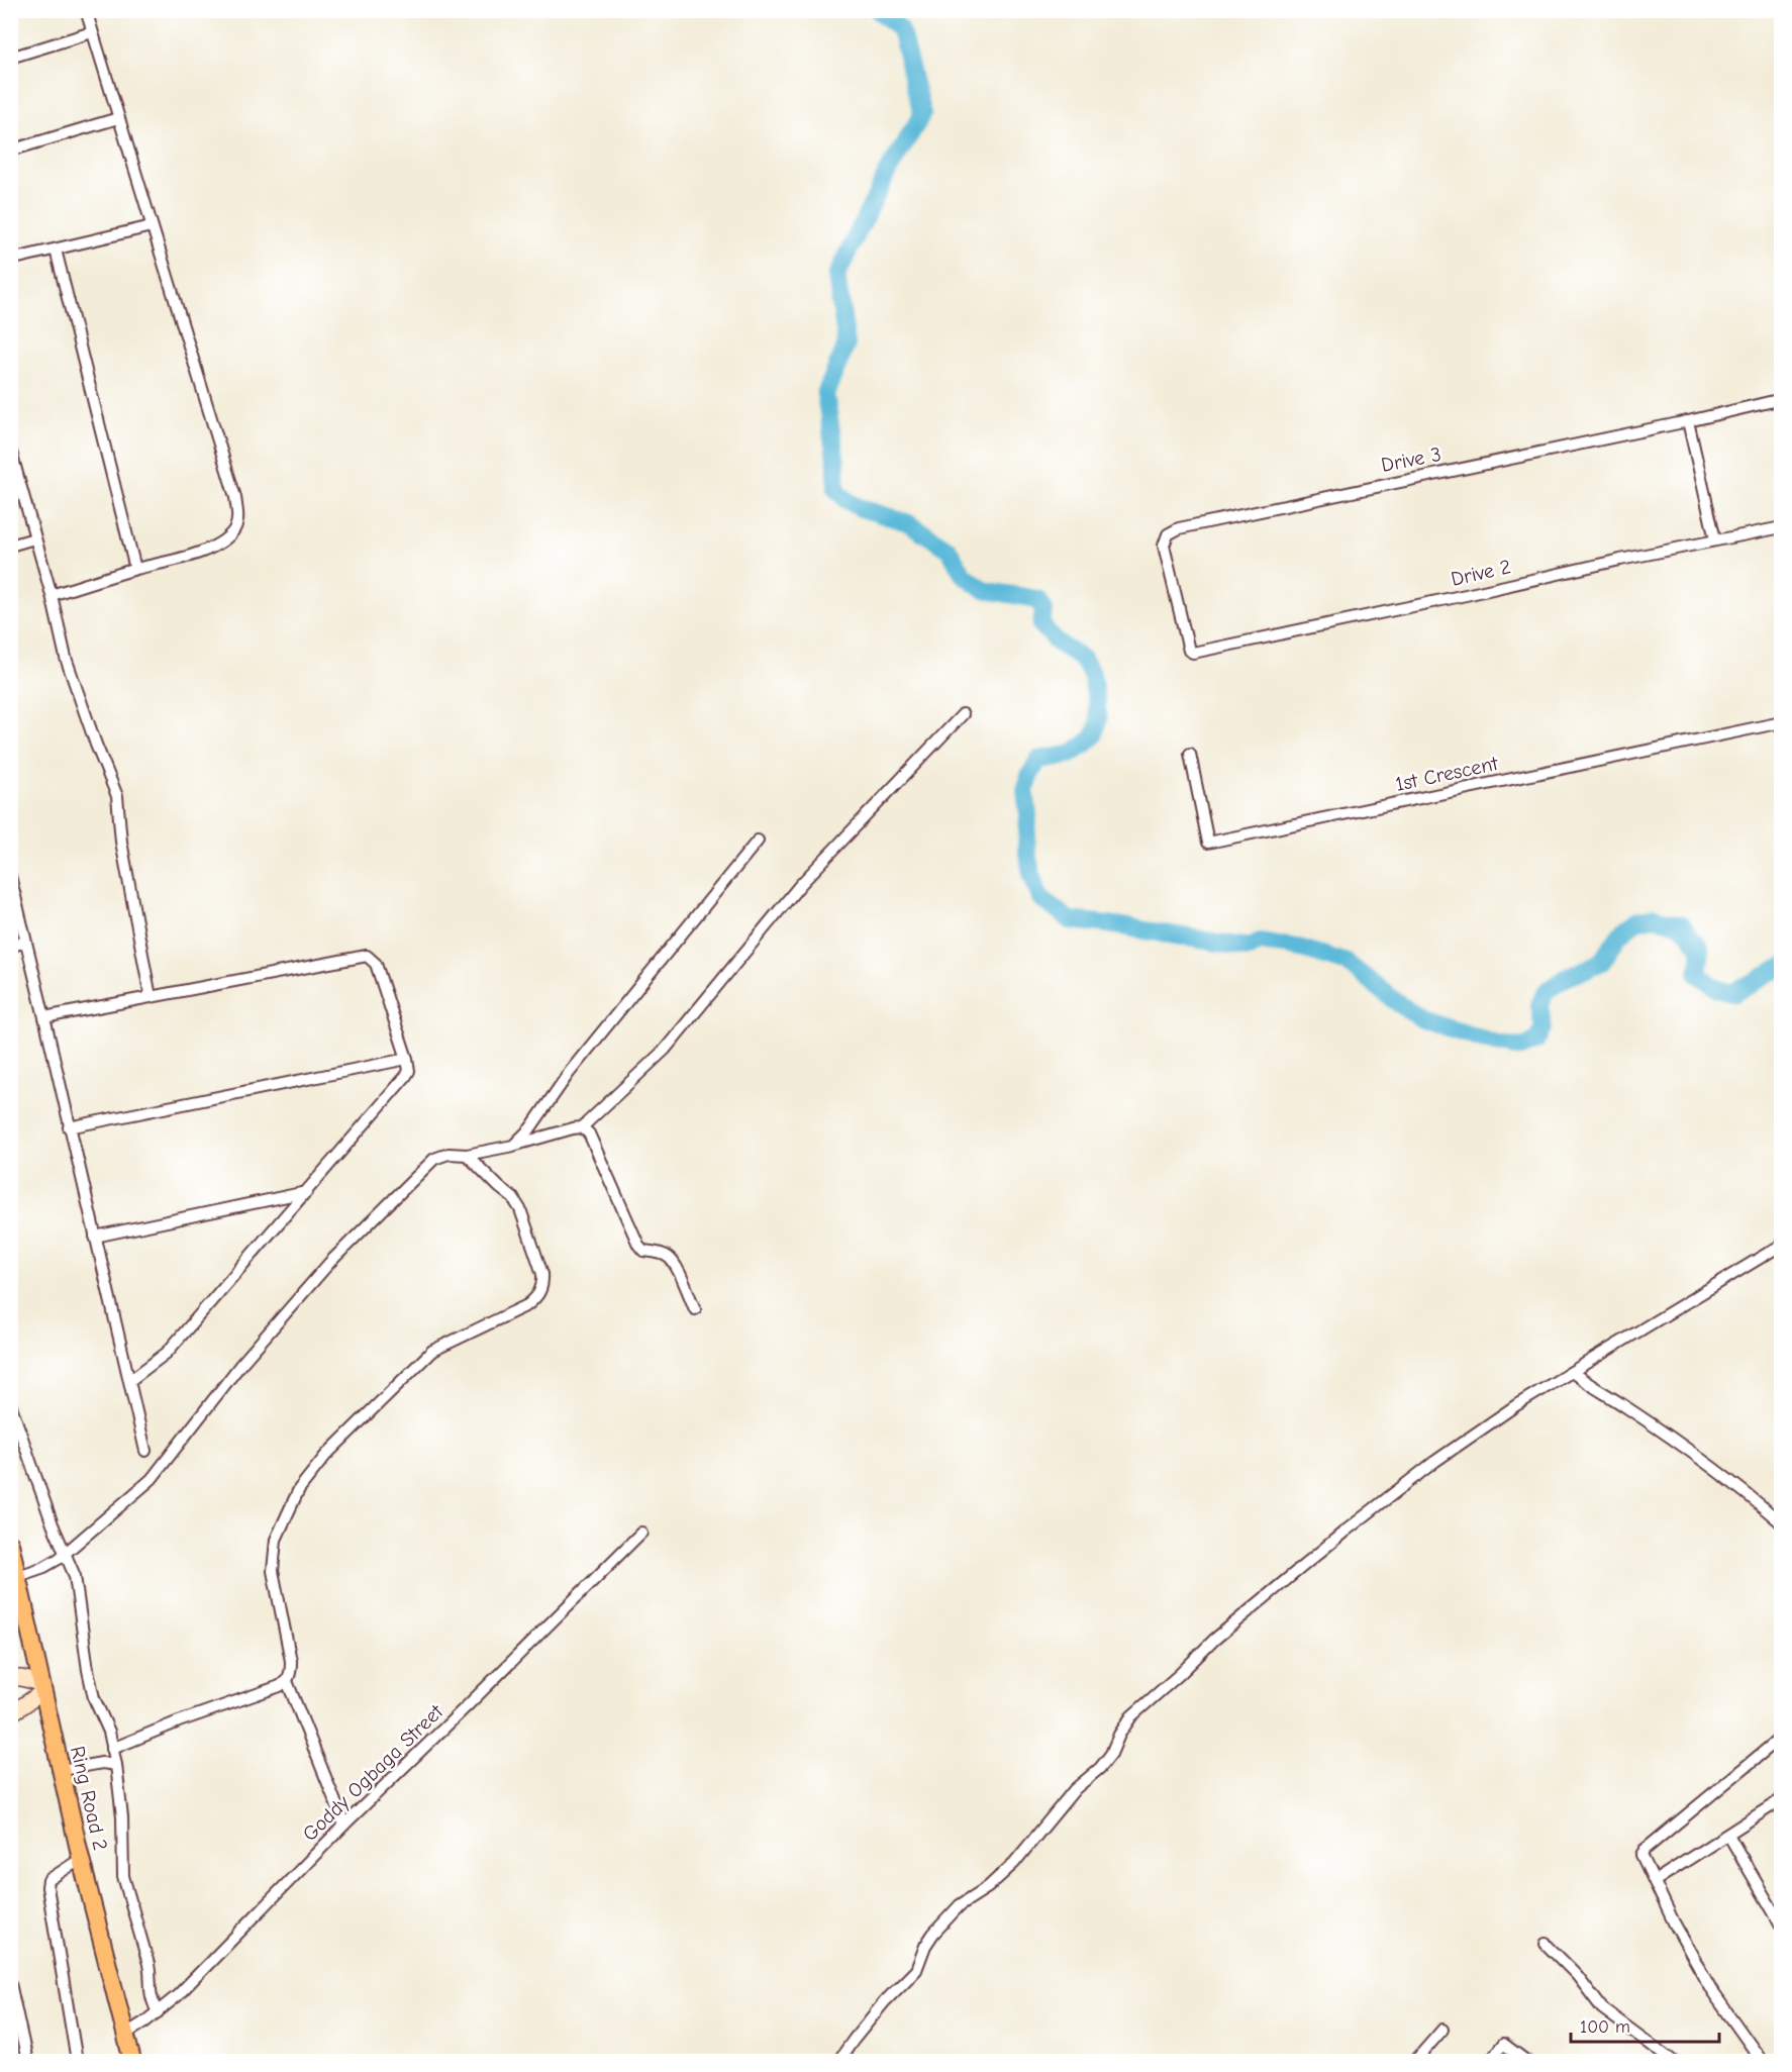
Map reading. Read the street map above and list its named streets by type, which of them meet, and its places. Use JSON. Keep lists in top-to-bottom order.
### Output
{
  "streets": {
    "main road": ["Ring Road 2"],
    "street": [
      "Drive 3",
      "Drive 2",
      "1st Crescent",
      "Goddy Ogbaga Street"
    ]
  },
  "crossings": [
    ["Drive 3", "Drive 2"],
    ["Goddy Ogbaga Street", "Ring Road 2"]
  ],
  "scale_bar": "100 m"
}
